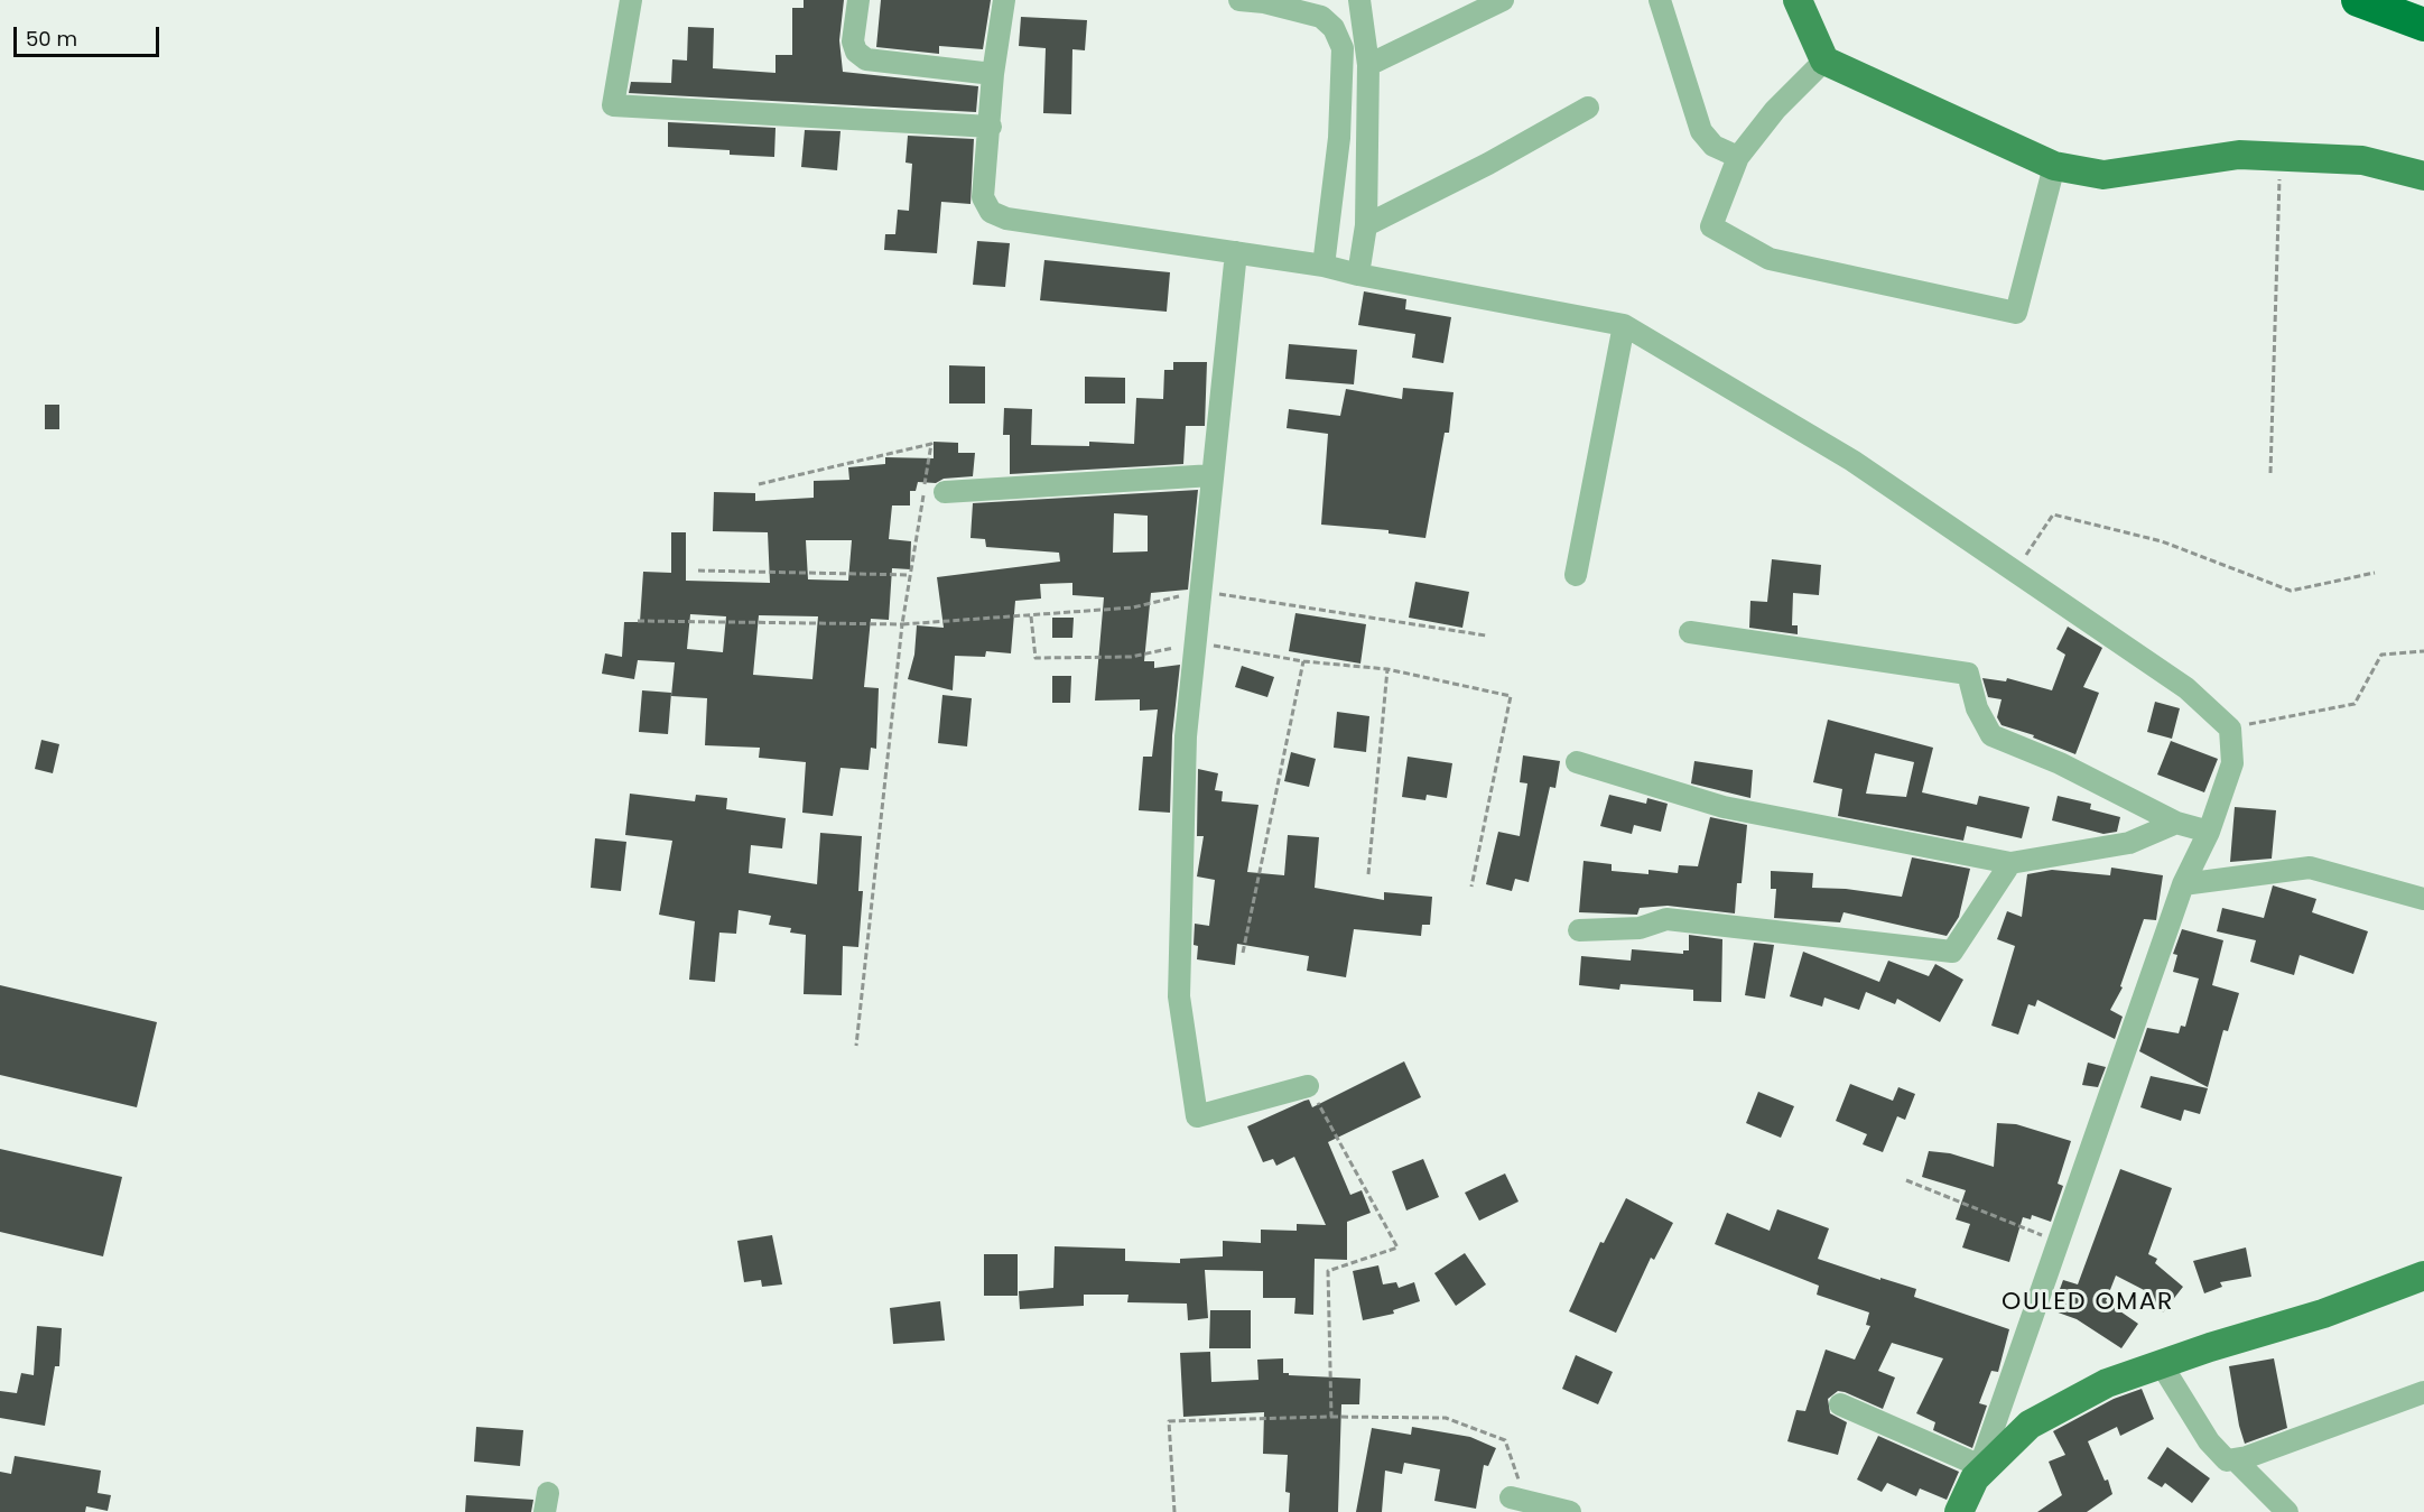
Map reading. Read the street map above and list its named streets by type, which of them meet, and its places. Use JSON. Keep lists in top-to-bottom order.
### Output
{
  "districts": ["OULED OMAR"],
  "scale_bar": "50 m"
}
